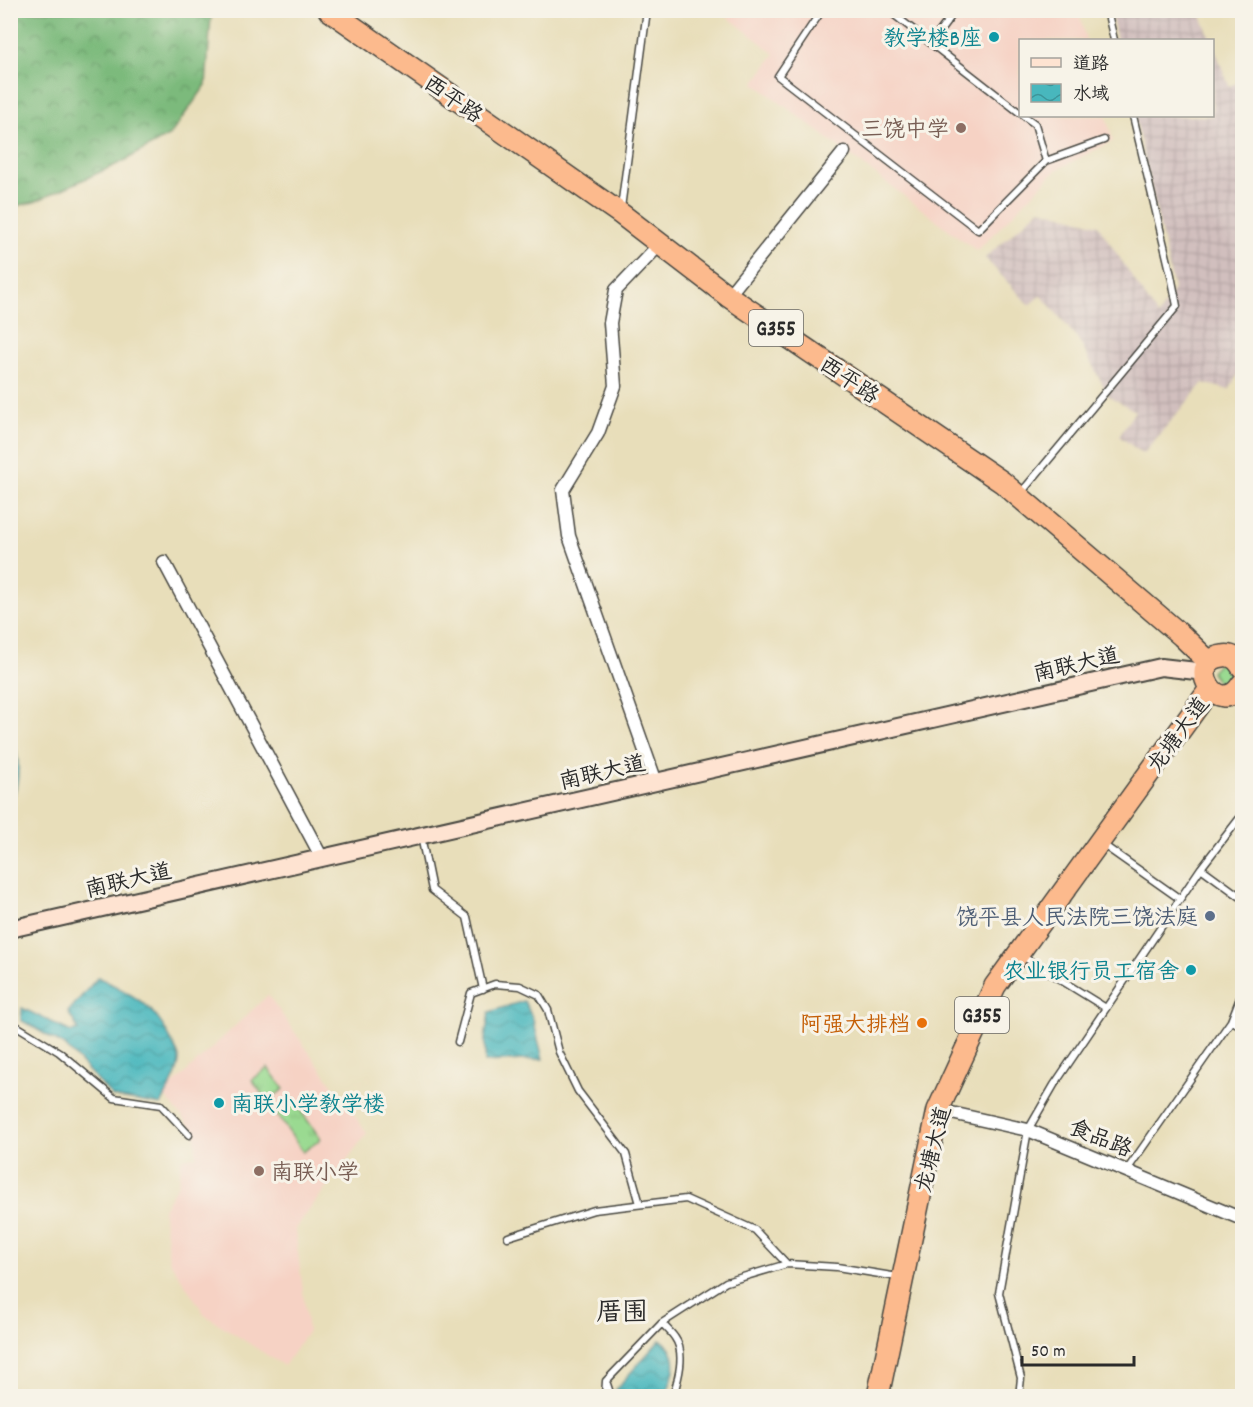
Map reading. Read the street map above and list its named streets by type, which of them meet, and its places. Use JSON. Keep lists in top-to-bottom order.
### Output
{
  "streets": {
    "highway": ["西平路", "G355", "龙塘大道"],
    "street": ["南联大道", "食品路"]
  },
  "crossings": [
    ["西平路", "南联大道"],
    ["西平路", "龙塘大道"],
    ["南联大道", "龙塘大道"],
    ["龙塘大道", "食品路"]
  ],
  "districts": ["厝围"],
  "places": [
    "教学楼B座",
    "三饶中学",
    "饶平县人民法院三饶法庭",
    "农业银行员工宿舍",
    "阿强大排档",
    "南联小学教学楼",
    "南联小学"
  ],
  "legend": ["道路", "水域"],
  "scale_bar": "50 m"
}
